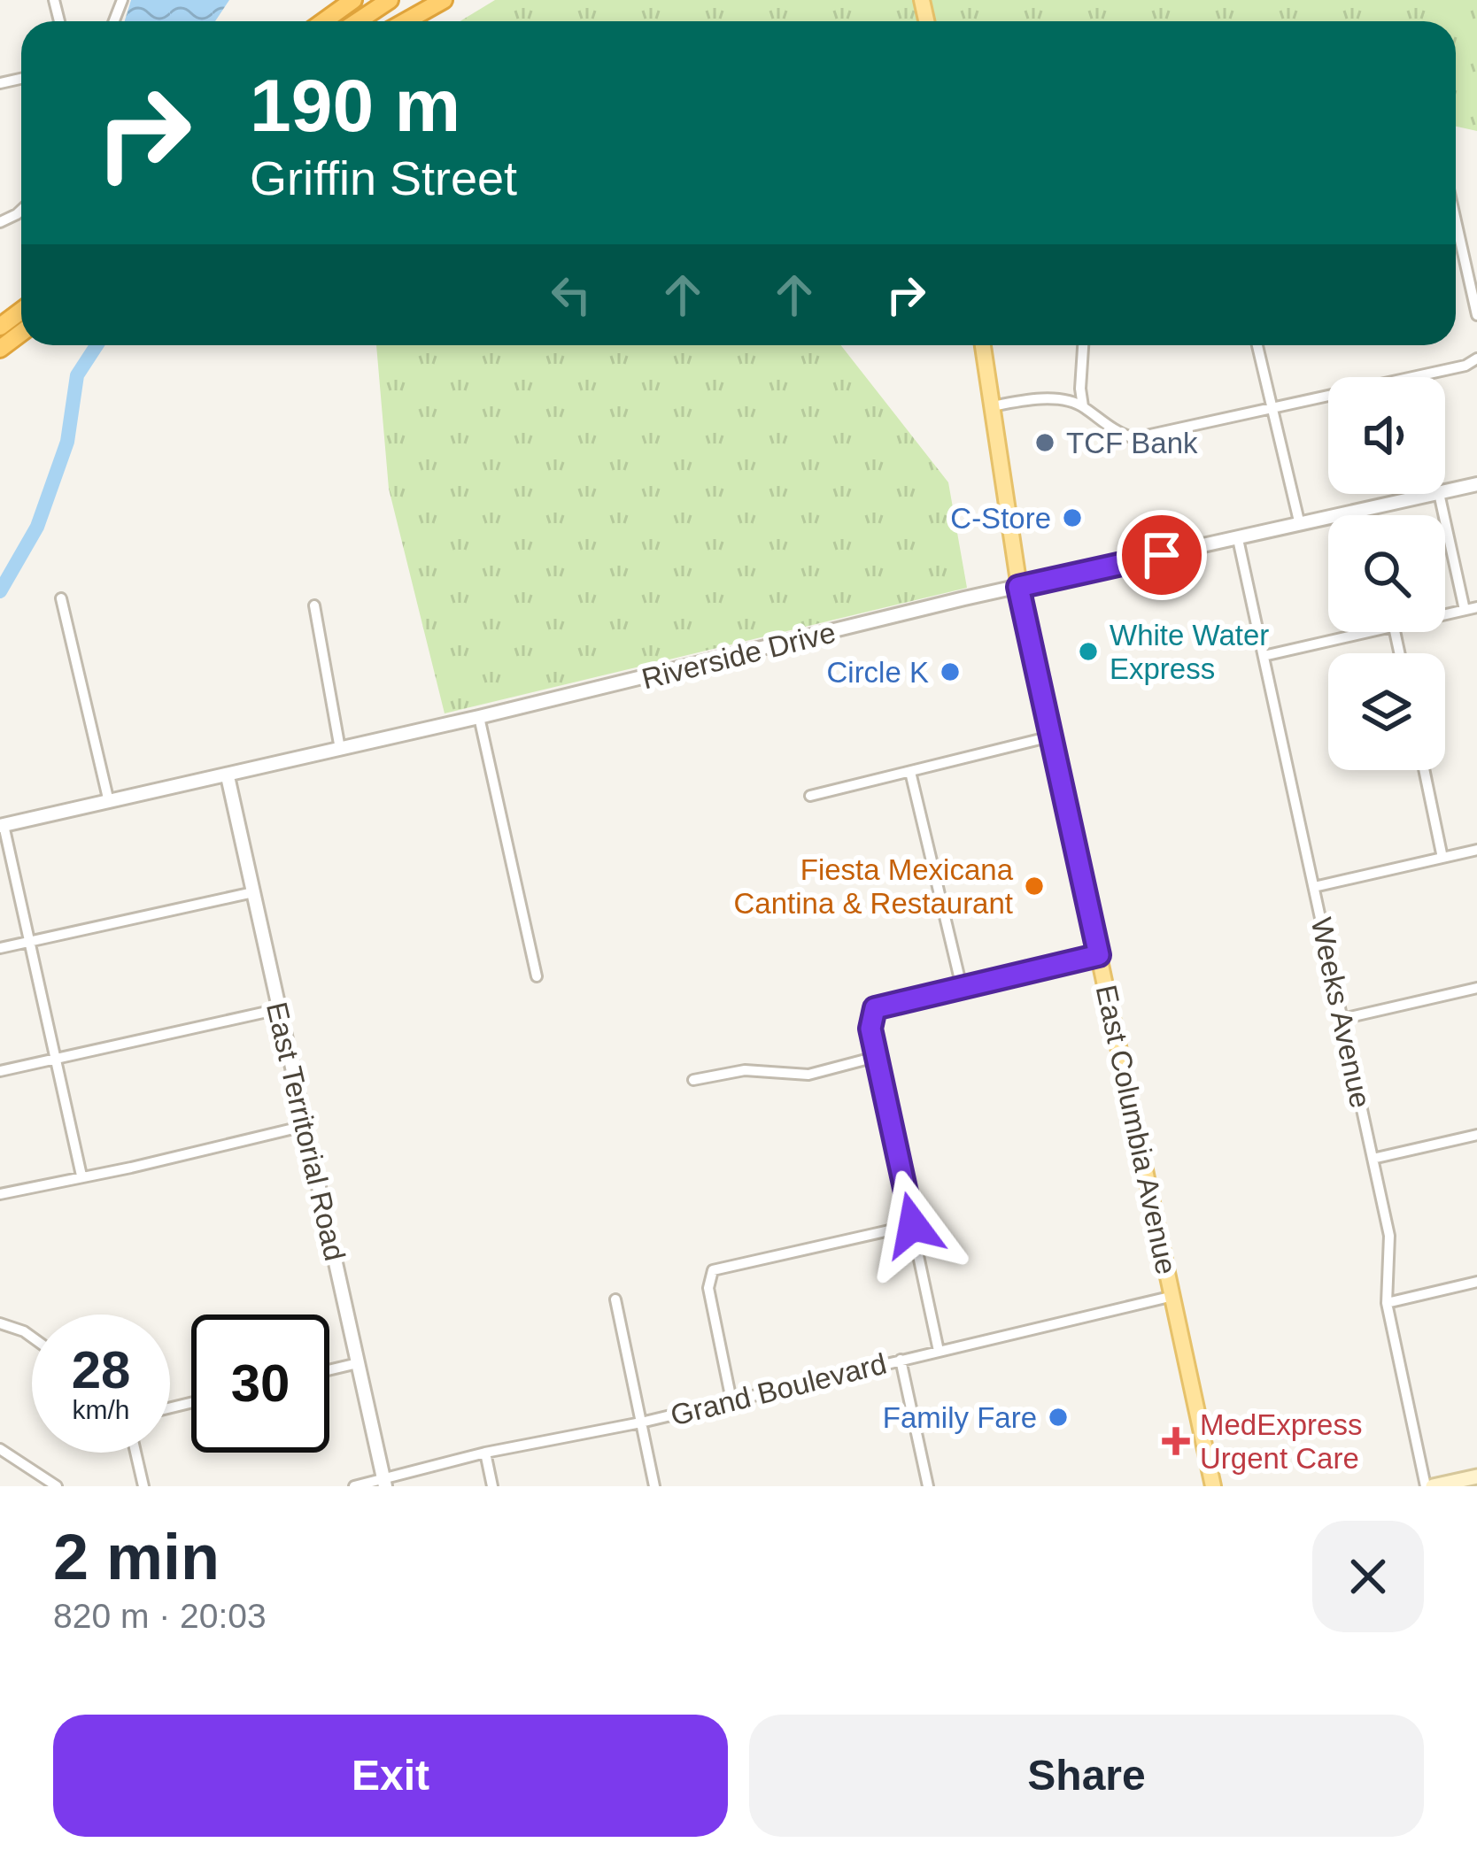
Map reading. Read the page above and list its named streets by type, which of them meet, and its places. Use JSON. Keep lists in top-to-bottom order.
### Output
{
  "streets": {
    "main road": ["East Columbia Avenue"],
    "street": [
      "Riverside Drive",
      "Weeks Avenue",
      "East Territorial Road",
      "Grand Boulevard"
    ]
  },
  "crossings": [
    ["Riverside Drive", "Weeks Avenue"],
    ["Riverside Drive", "East Columbia Avenue"],
    ["Riverside Drive", "East Territorial Road"],
    ["East Columbia Avenue", "Grand Boulevard"],
    ["East Territorial Road", "Grand Boulevard"]
  ],
  "places": {
    "other": [
      "TCF Bank",
      "C-Store",
      "White Water Express",
      "Circle K",
      "Fiesta Mexicana Cantina & Restaurant",
      "Family Fare"
    ],
    "health": ["MedExpress Urgent Care"]
  },
  "page": {
    "turn": ["190 m", "Griffin Street"],
    "speed": "28 km/h",
    "limit": "30",
    "heading": ["2 min", "820 m · 20:03"],
    "buttons": ["Exit", "Share"]
  }
}
